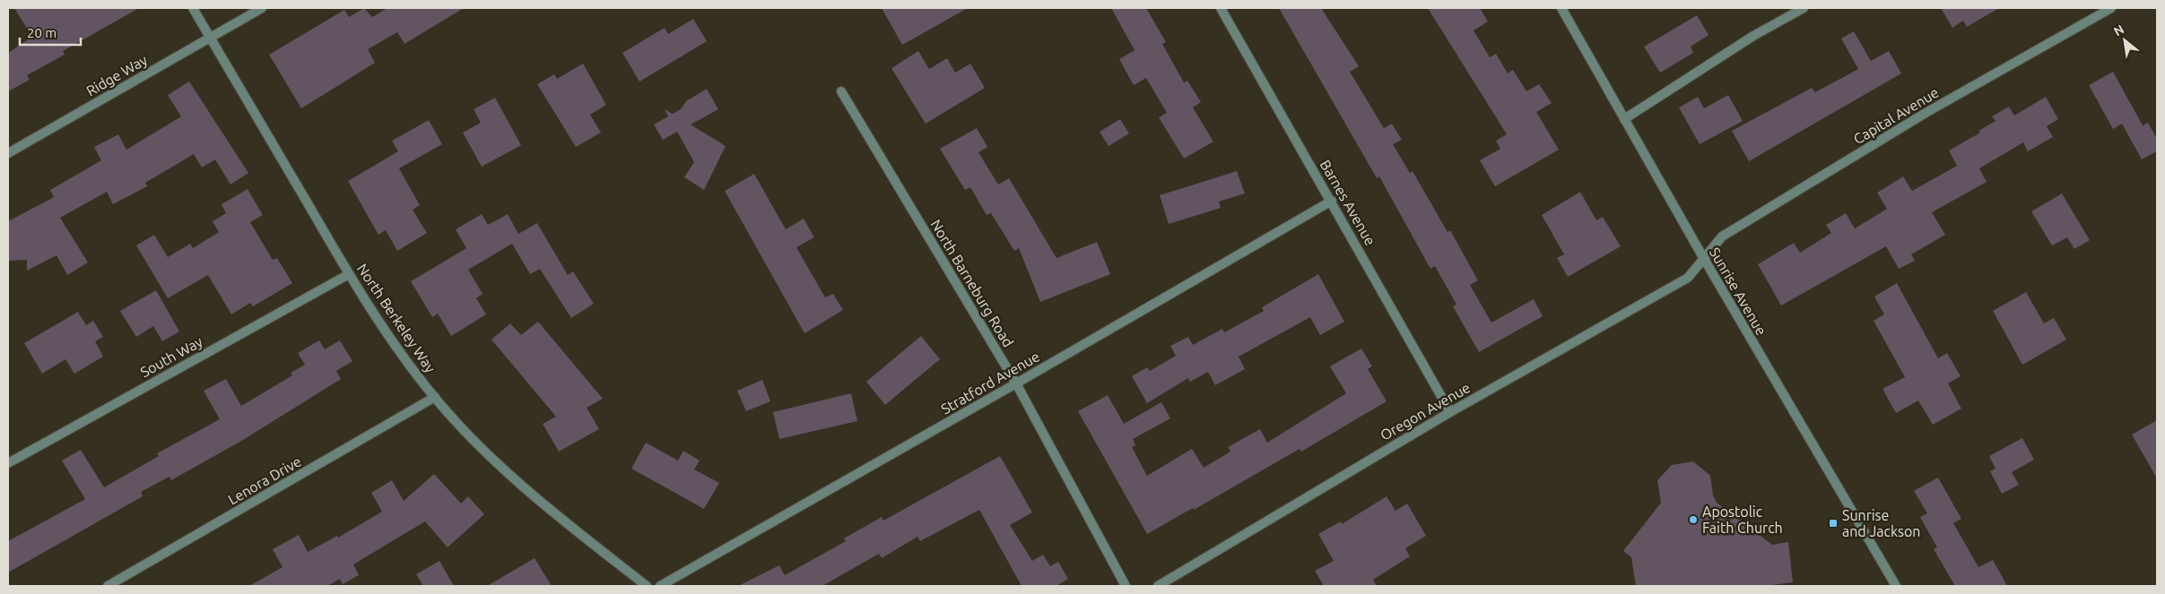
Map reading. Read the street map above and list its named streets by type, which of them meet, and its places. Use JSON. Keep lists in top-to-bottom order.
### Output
{
  "streets": {
    "street": [
      "Ridge Way",
      "Capital Avenue",
      "Barnes Avenue",
      "North Barneburg Road",
      "Sunrise Avenue",
      "North Berkeley Way",
      "South Way",
      "Stratford Avenue",
      "Oregon Avenue",
      "Lenora Drive"
    ]
  },
  "crossings": [
    ["Ridge Way", "North Berkeley Way"],
    ["Capital Avenue", "Sunrise Avenue"],
    ["Capital Avenue", "Oregon Avenue"],
    ["Barnes Avenue", "Stratford Avenue"],
    ["Barnes Avenue", "Oregon Avenue"],
    ["North Barneburg Road", "Stratford Avenue"],
    ["Sunrise Avenue", "Oregon Avenue"],
    ["North Berkeley Way", "South Way"],
    ["North Berkeley Way", "Lenora Drive"]
  ],
  "places": {
    "other": ["Apostolic Faith Church"],
    "transit": ["Sunrise and Jackson"]
  },
  "scale_bar": "20 m",
  "north": "top left"
}
